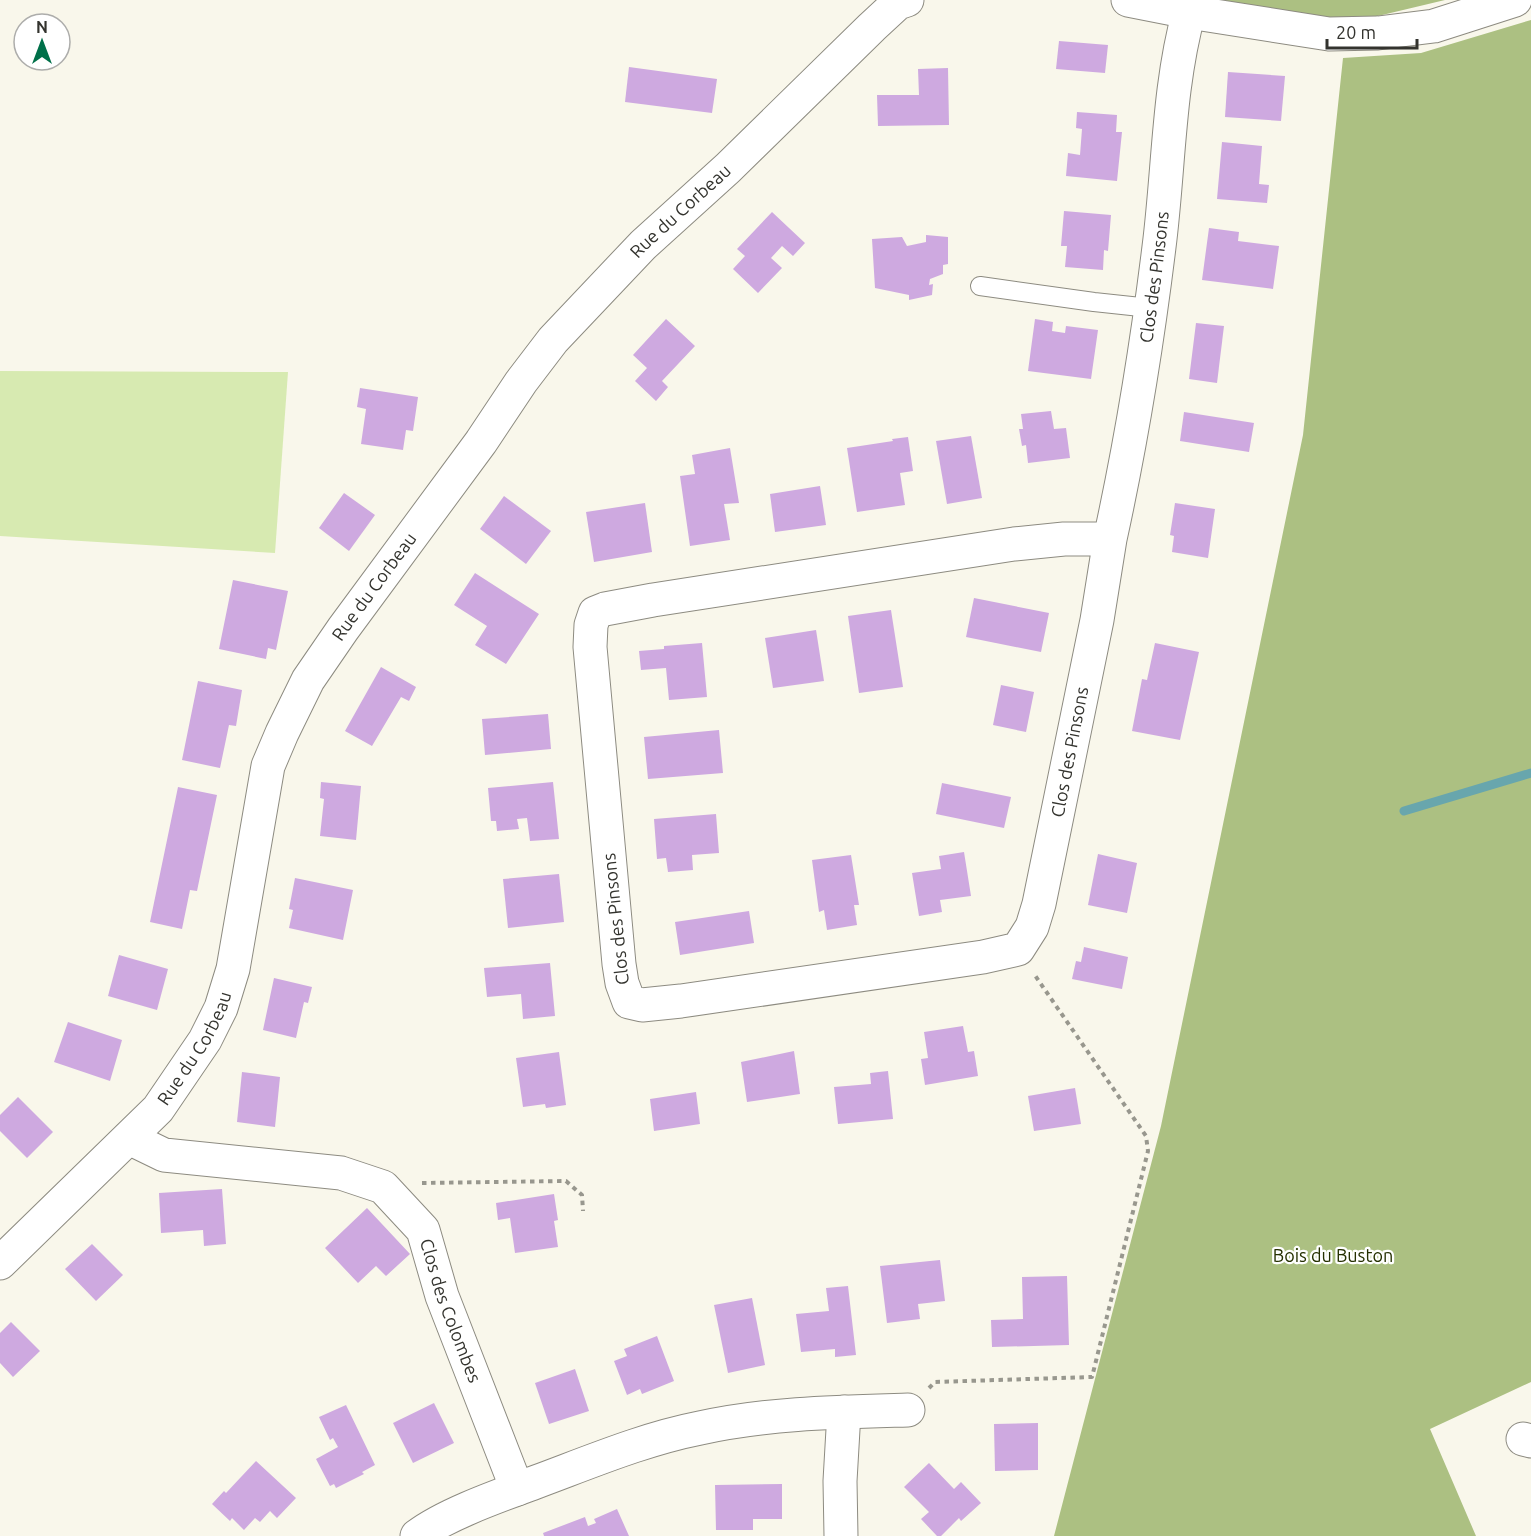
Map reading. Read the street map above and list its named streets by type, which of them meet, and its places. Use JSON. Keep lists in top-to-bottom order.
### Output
{
  "streets": {
    "street": ["Rue du Corbeau", "Clos des Pinsons", "Clos des Colombes"]
  },
  "crossings": [
    ["Rue du Corbeau", "Clos des Colombes"]
  ],
  "parks": ["Bois du Buston"],
  "scale_bar": "20 m",
  "north": "top"
}
